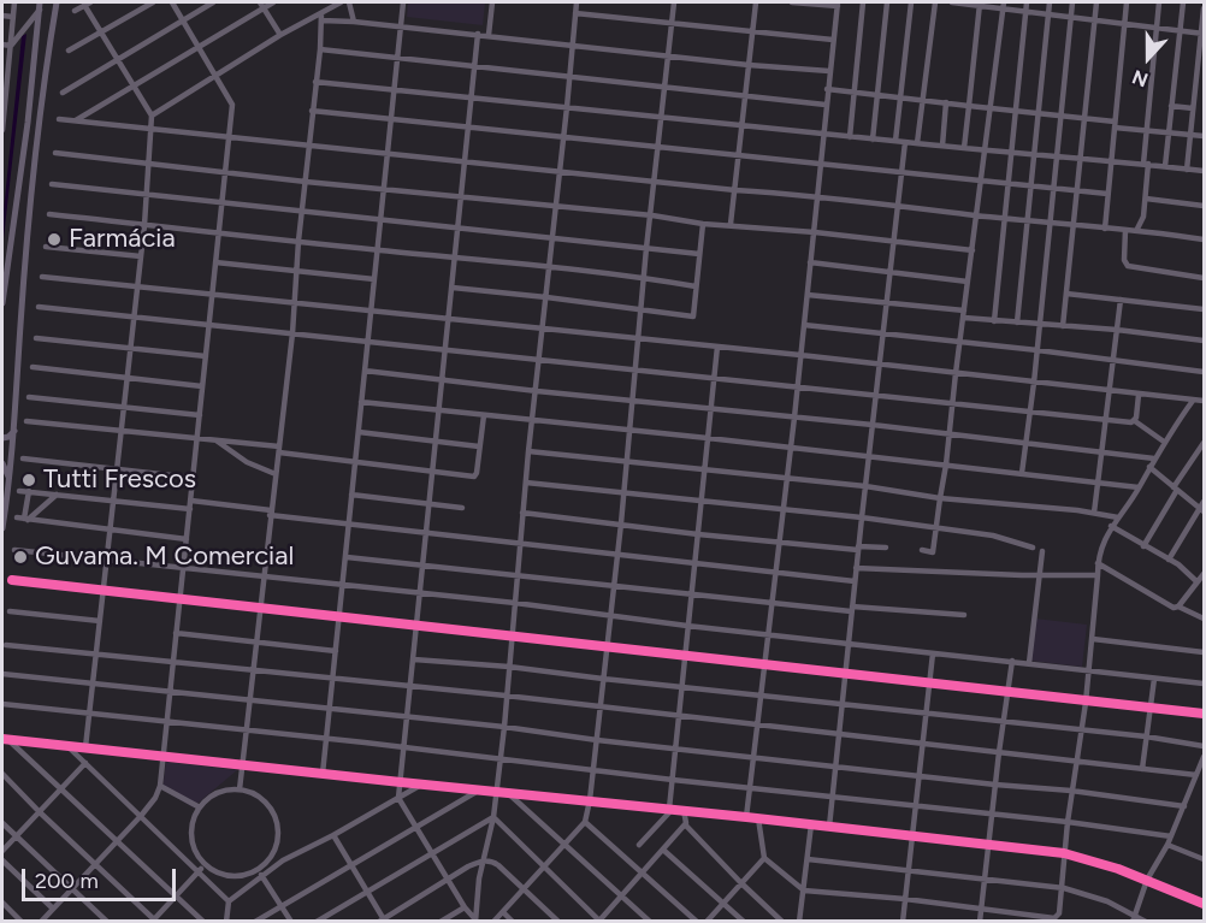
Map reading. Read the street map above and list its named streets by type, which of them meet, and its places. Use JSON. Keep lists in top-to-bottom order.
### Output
{
  "places": ["Farmácia", "Tutti Frescos", "Guvama. M Comercial"],
  "scale_bar": "200 m",
  "north": "bottom"
}
